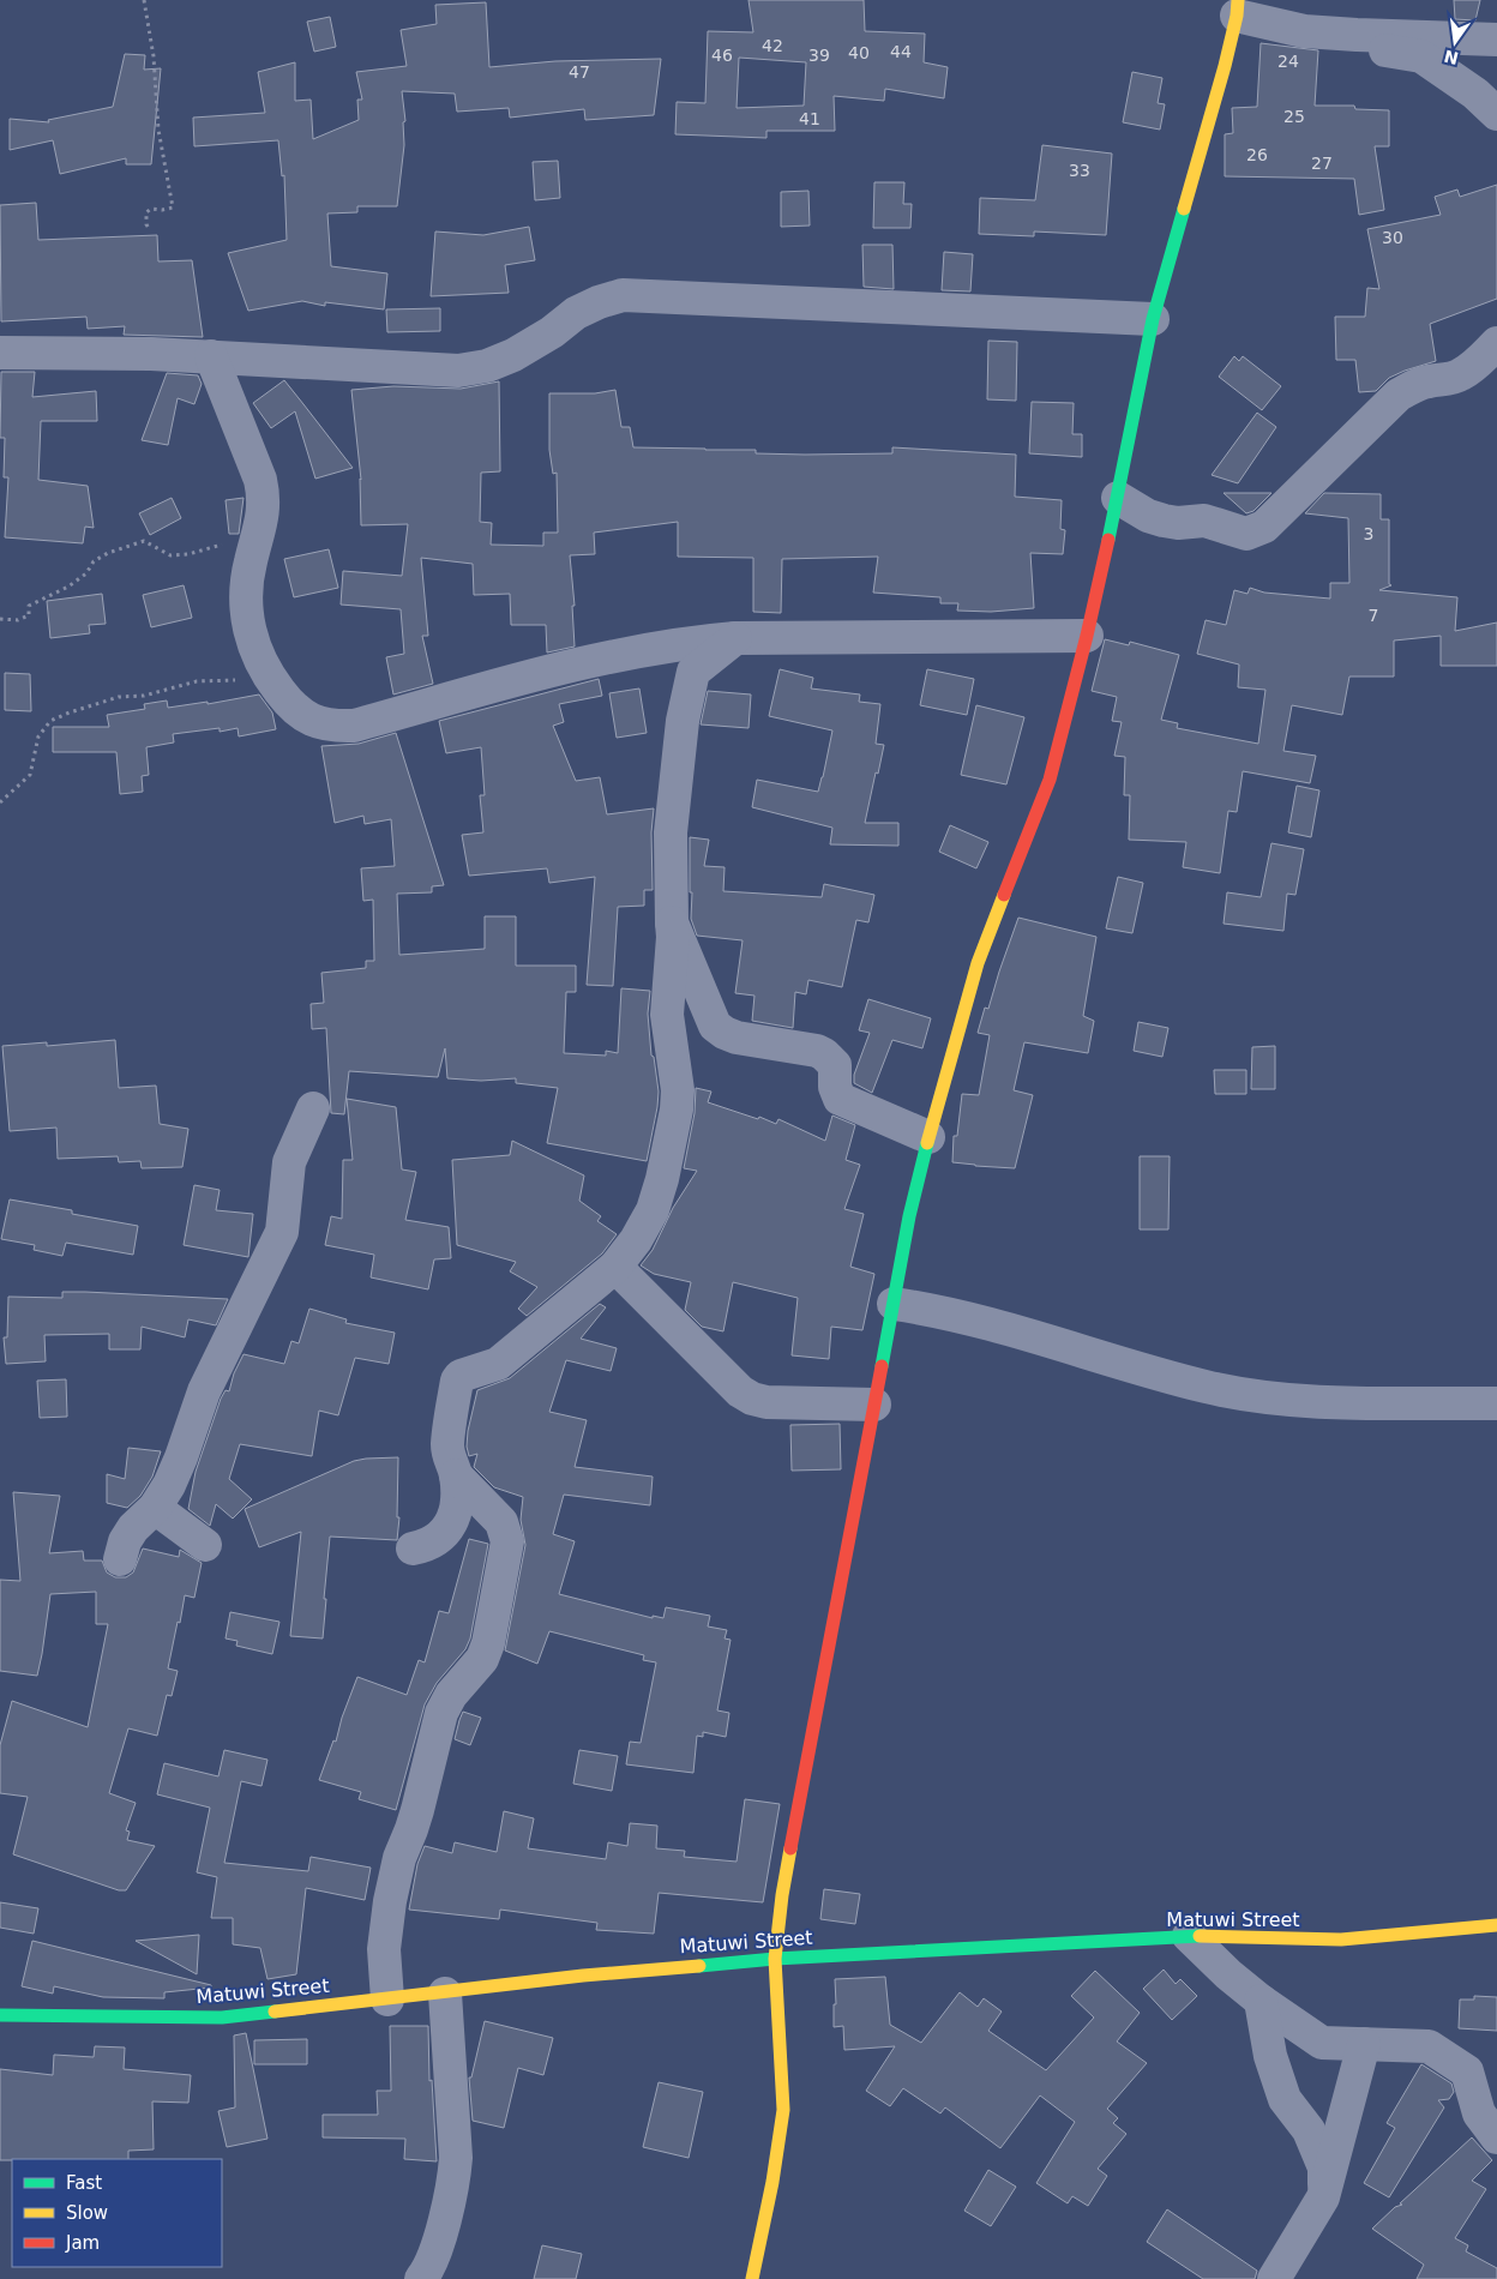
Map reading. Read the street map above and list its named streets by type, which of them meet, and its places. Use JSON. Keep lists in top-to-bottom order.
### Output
{
  "streets": {
    "street": ["Matuwi Street"]
  },
  "house_numbers": [
    "42",
    "44",
    "40",
    "46",
    "39",
    "24",
    "47",
    "25",
    "41",
    "26",
    "27",
    "33",
    "30",
    "3",
    "7"
  ],
  "legend": ["Fast", "Slow", "Jam"],
  "north": "bottom"
}
